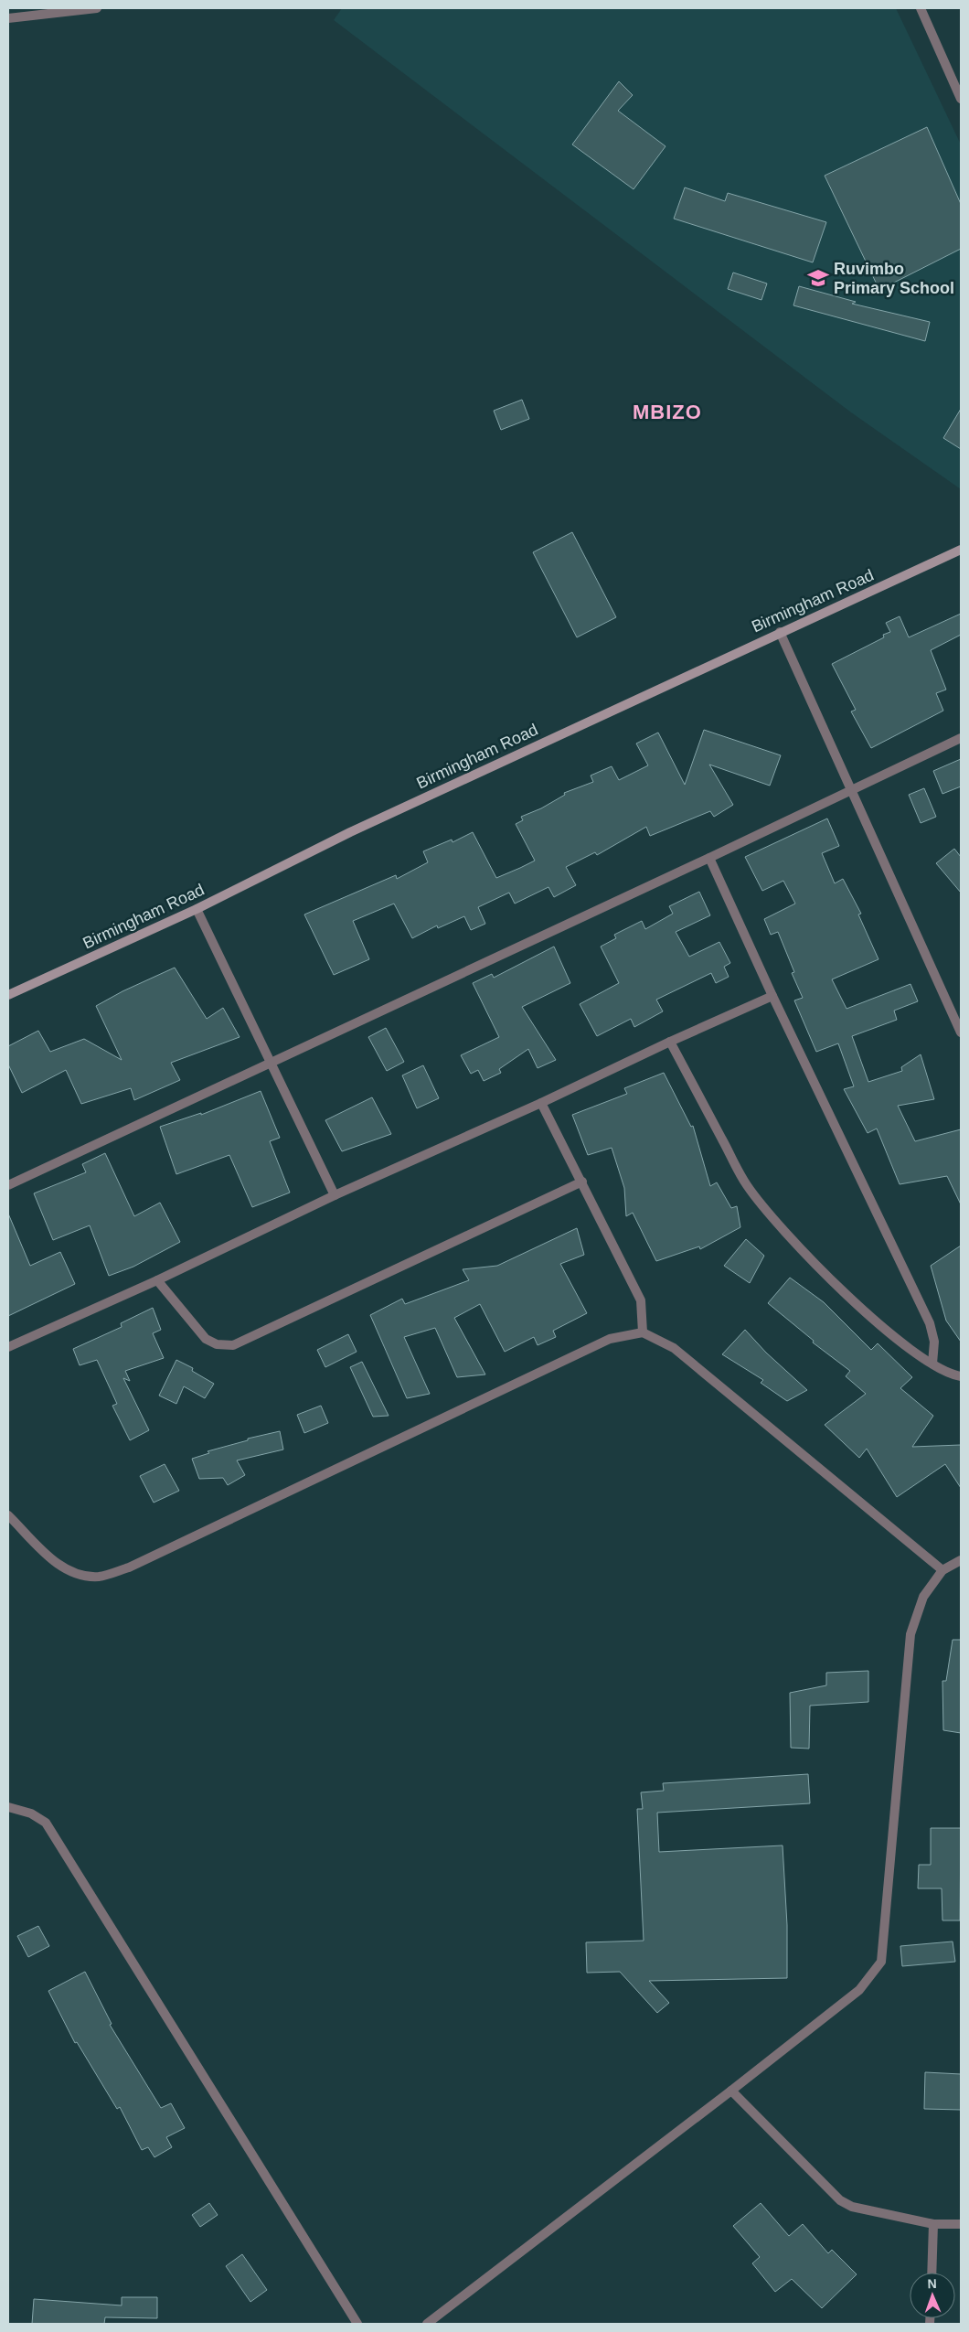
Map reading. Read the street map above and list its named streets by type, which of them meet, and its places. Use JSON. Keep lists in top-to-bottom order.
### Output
{
  "streets": {
    "street": ["Birmingham Road"]
  },
  "districts": ["MBIZO"],
  "places": {
    "school or university": ["Ruvimbo Primary School"]
  },
  "north": "top"
}
